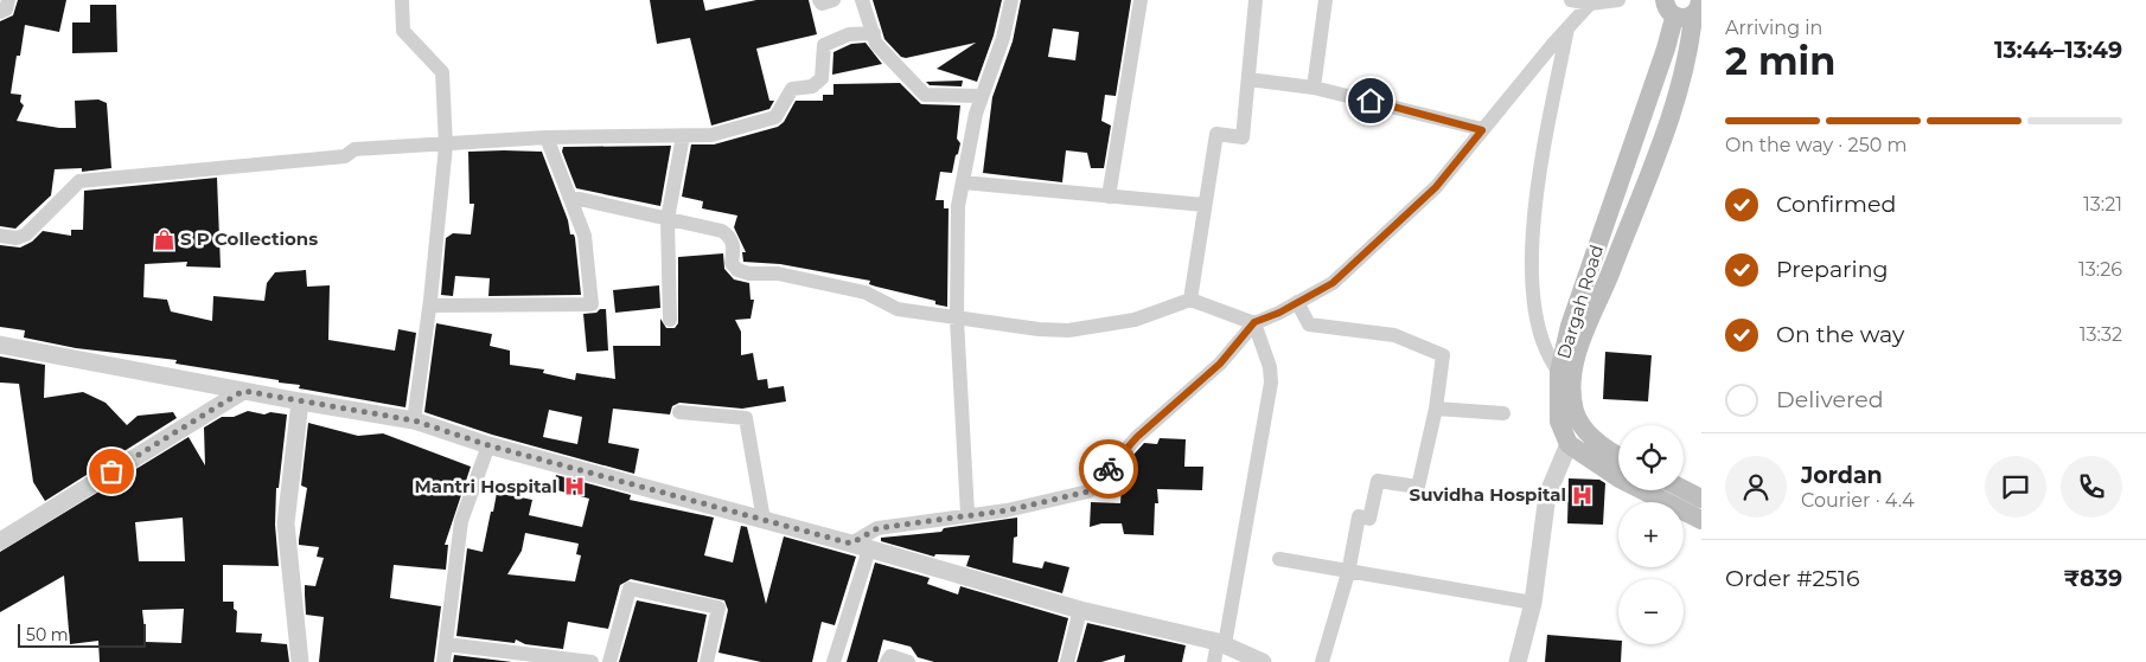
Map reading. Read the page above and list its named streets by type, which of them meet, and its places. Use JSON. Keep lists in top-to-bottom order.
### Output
{
  "streets": {
    "main road": ["Dargah Road"]
  },
  "places": {
    "shop": ["S P Collections"],
    "hospital": ["Mantri Hospital", "Suvidha Hospital"]
  },
  "scale_bar": "50 m",
  "page": {
    "heading": ["2 min", "Arriving in", "13:44–13:49"],
    "panel": [
      "Jordan",
      "Courier · 4.4",
      "Order #2516",
      "₹839"
    ],
    "bar": "On the way · 250 m",
    "list": [
      ["Confirmed", "13:21"],
      ["Preparing", "13:26"],
      ["On the way", "13:32"],
      "Delivered"
    ],
    "map_buttons": ["+", "−"],
    "scale": "50 m"
  }
}
